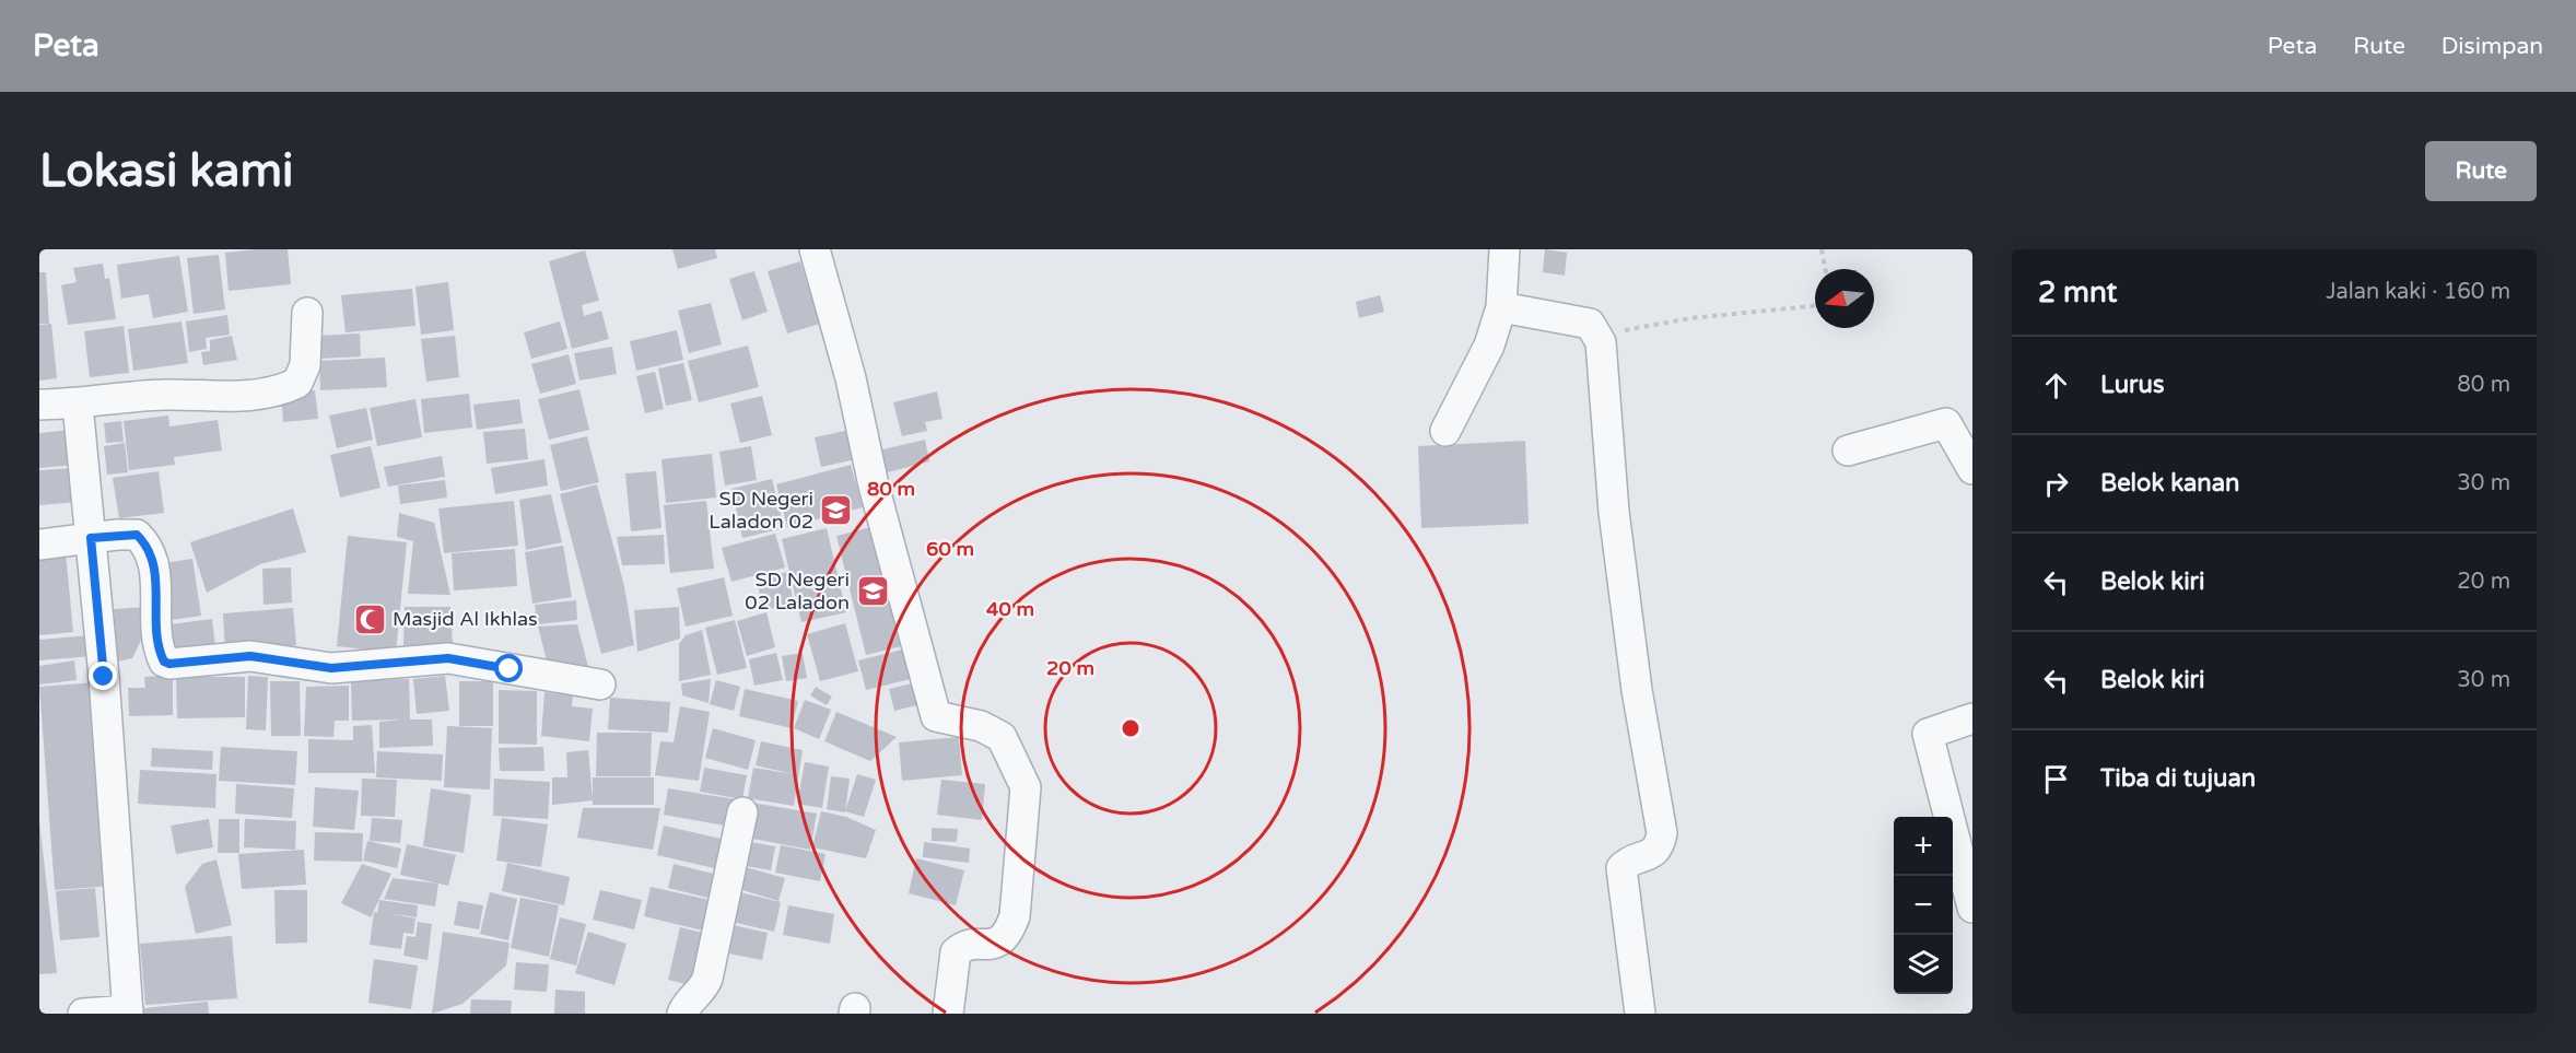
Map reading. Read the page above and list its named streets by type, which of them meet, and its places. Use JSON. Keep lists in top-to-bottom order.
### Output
{
  "places": {
    "school or university": ["SD Negeri Laladon 02", "SD Negeri 02 Laladon"],
    "mosque": ["Masjid Al Ikhlas"]
  },
  "north": "left",
  "page": {
    "header": "Peta",
    "nav": ["Peta", "Rute", "Disimpan"],
    "buttons": "Rute",
    "title": "Lokasi kami",
    "heading": ["2 mnt", "Jalan kaki · 160 m"],
    "list": [
      ["Lurus", "80 m"],
      ["Belok kanan", "30 m"],
      ["Belok kiri", "20 m"],
      ["Belok kiri", "30 m"],
      "Tiba di tujuan"
    ],
    "map_buttons": ["+", "−"]
  },
  "rings": [
    "80 m",
    "60 m",
    "40 m",
    "20 m"
  ]
}
